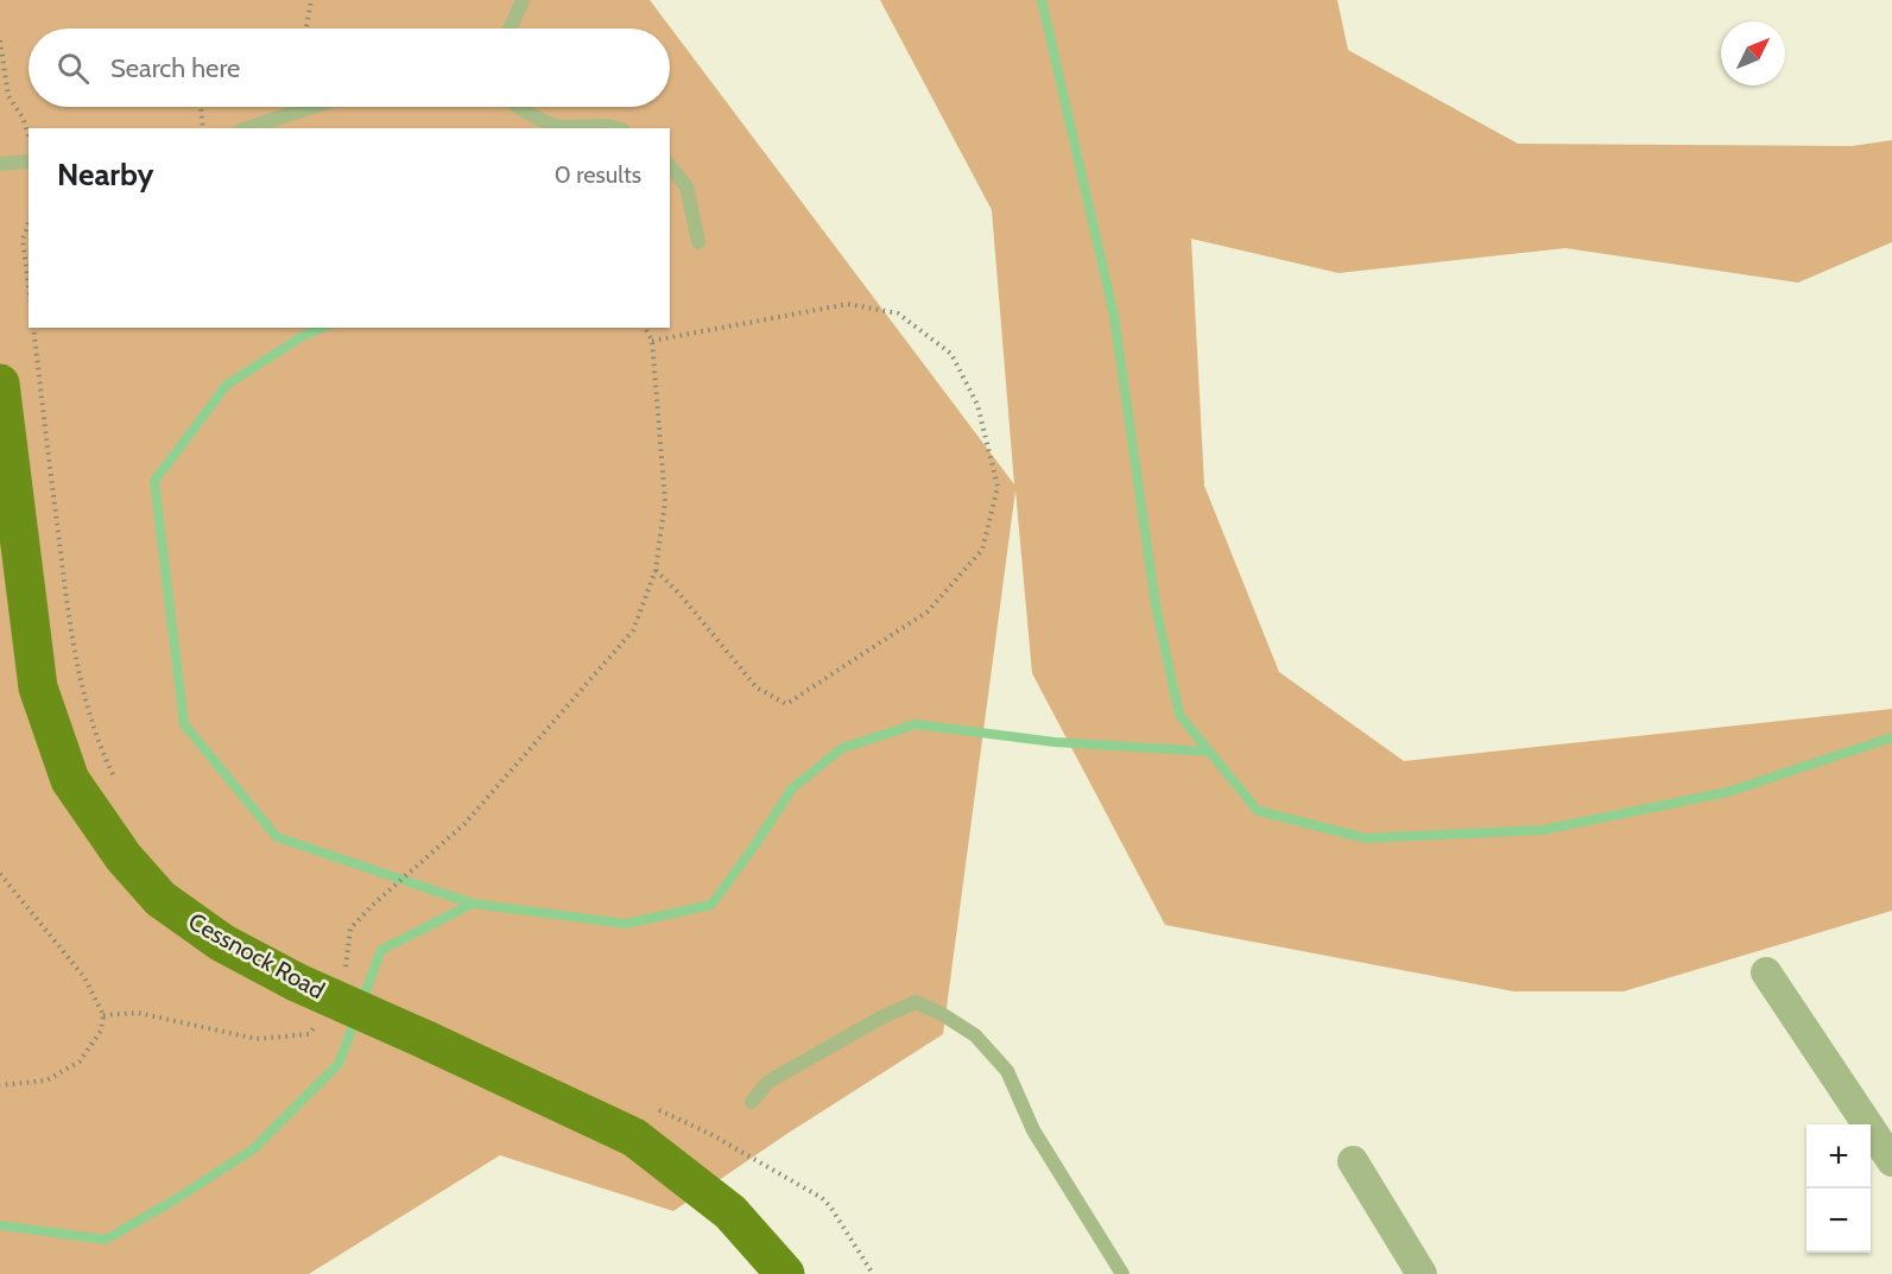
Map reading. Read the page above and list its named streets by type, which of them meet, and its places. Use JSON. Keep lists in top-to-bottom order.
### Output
{
  "streets": {
    "main road": ["Cessnock Road"]
  },
  "north": "top right",
  "page": {
    "search": "Search here",
    "heading": ["Nearby", "0 results"],
    "map_buttons": ["+", "−"]
  }
}
